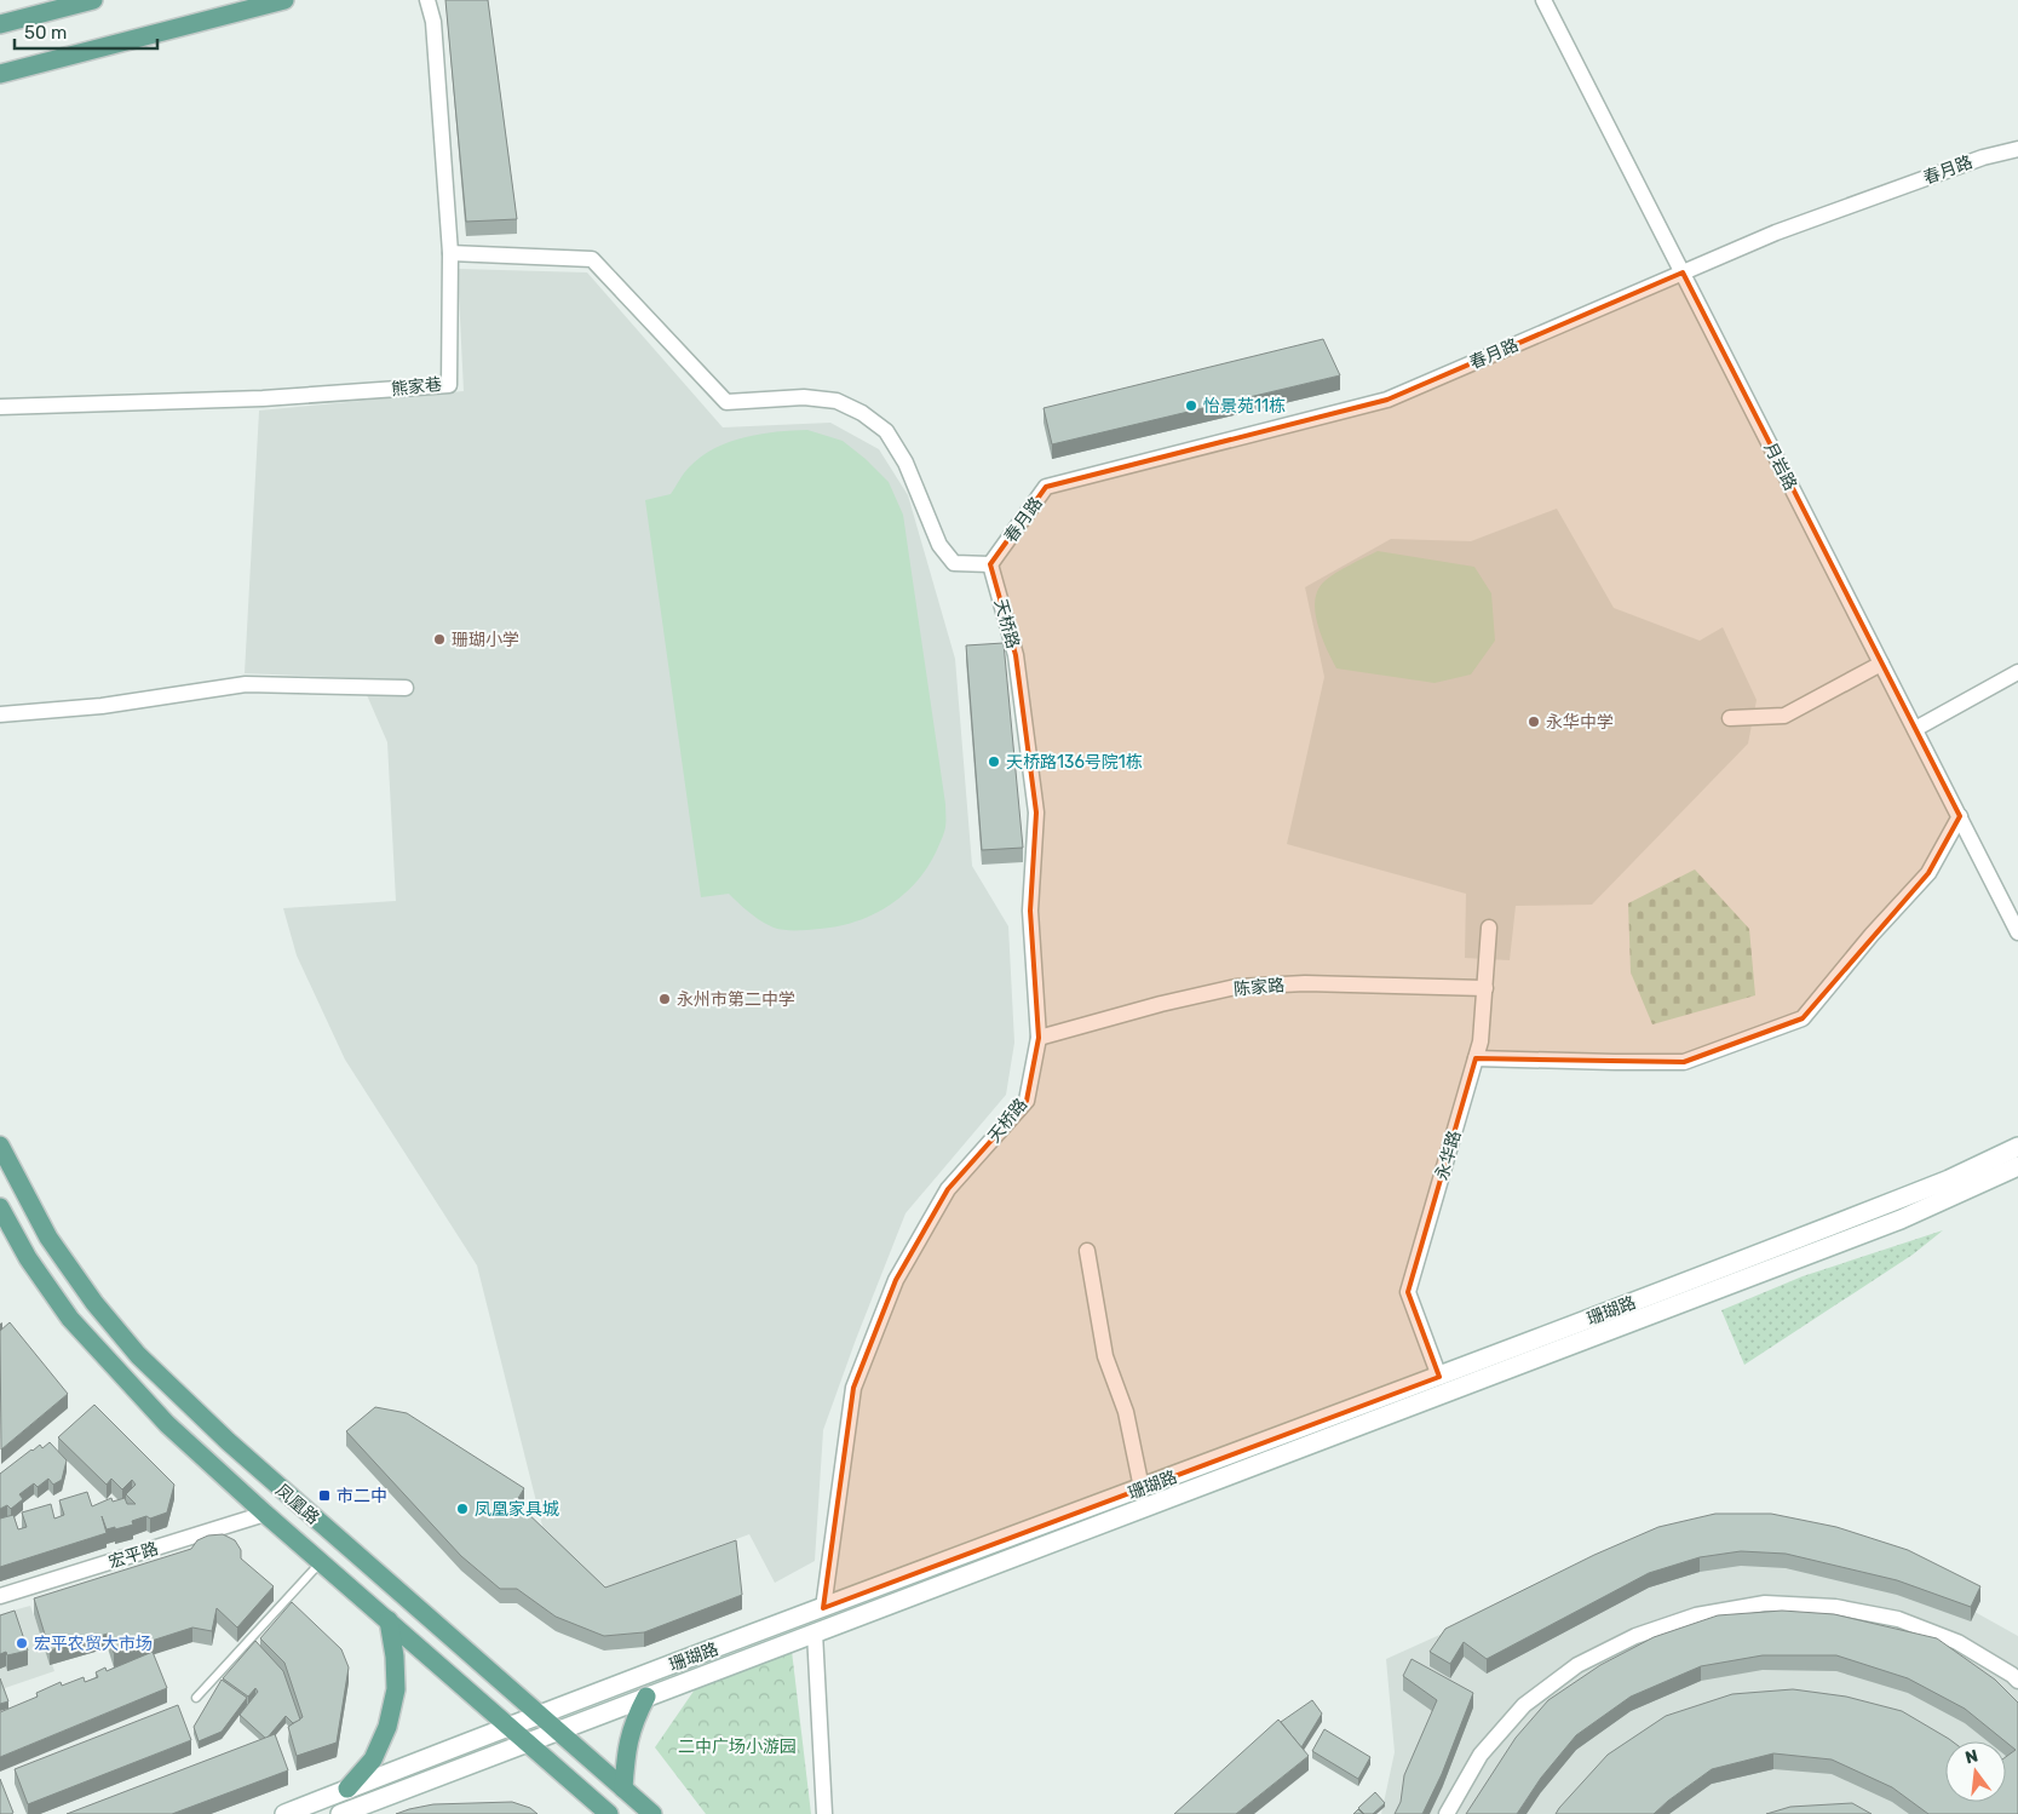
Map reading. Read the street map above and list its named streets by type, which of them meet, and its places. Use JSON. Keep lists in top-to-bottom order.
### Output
{
  "streets": {
    "main road": ["珊瑚路", "凤凰路"],
    "street": [
      "春月路",
      "熊家巷",
      "月岩路",
      "天桥路",
      "陈家路",
      "永华路",
      "宏平路"
    ]
  },
  "crossings": [
    ["春月路", "月岩路"],
    ["春月路", "天桥路"],
    ["天桥路", "陈家路"],
    ["天桥路", "珊瑚路"],
    ["陈家路", "永华路"],
    ["永华路", "珊瑚路"],
    ["珊瑚路", "凤凰路"],
    ["凤凰路", "宏平路"]
  ],
  "parks": ["二中广场小游园"],
  "places": {
    "other": [
      "怡景苑11栋",
      "珊瑚小学",
      "永华中学",
      "天桥路136号院1栋",
      "永州市第二中学",
      "凤凰家具城",
      "宏平农贸大市场"
    ],
    "transit": ["市二中"]
  },
  "scale_bar": "50 m",
  "north": "top"
}
